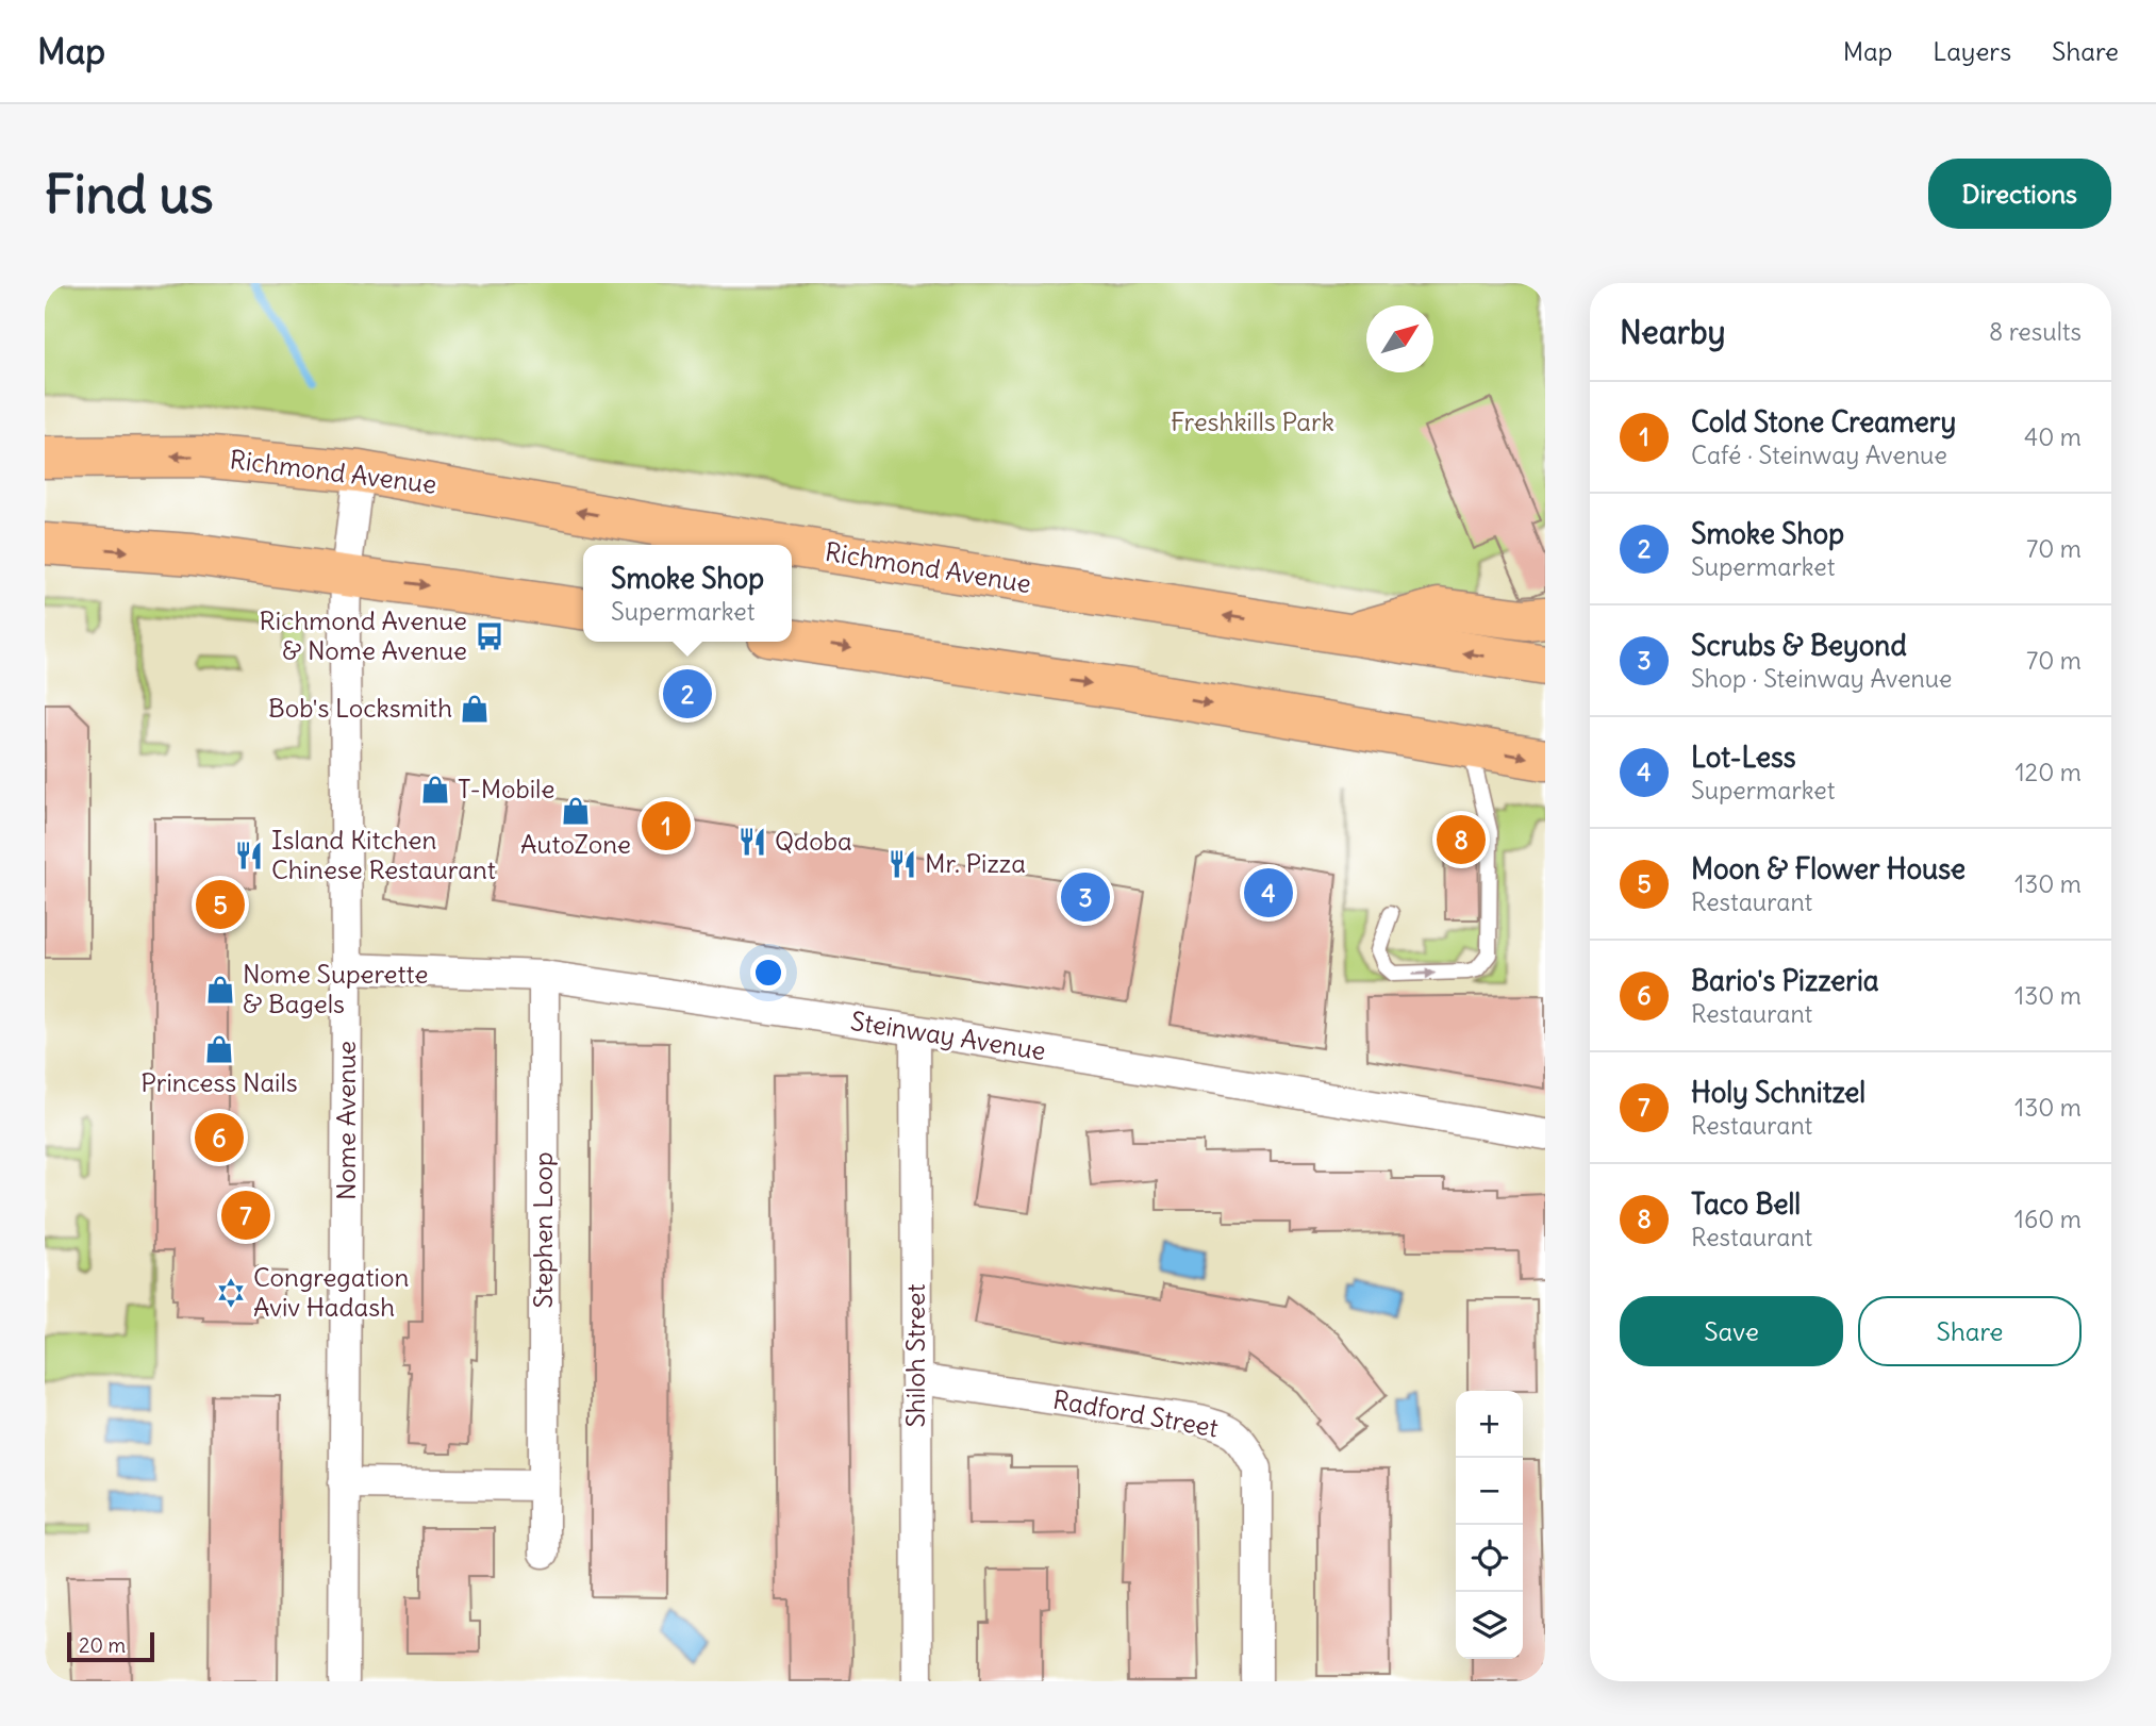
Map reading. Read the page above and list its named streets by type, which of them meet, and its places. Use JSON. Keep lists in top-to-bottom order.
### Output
{
  "streets": {
    "main road": ["Richmond Avenue"],
    "street": [
      "Steinway Avenue",
      "Nome Avenue",
      "Stephen Loop",
      "Shiloh Street",
      "Radford Street"
    ]
  },
  "crossings": [
    ["Richmond Avenue", "Nome Avenue"],
    ["Steinway Avenue", "Nome Avenue"],
    ["Steinway Avenue", "Stephen Loop"],
    ["Steinway Avenue", "Shiloh Street"],
    ["Shiloh Street", "Radford Street"]
  ],
  "parks": ["Freshkills Park"],
  "places": {
    "bus stop": ["Richmond Avenue & Nome Avenue"],
    "shop": [
      "Bob's Locksmith",
      "T-Mobile",
      "AutoZone",
      "Nome Superette & Bagels",
      "Princess Nails"
    ],
    "restaurant": ["Qdoba", "Island Kitchen Chinese Restaurant", "Mr. Pizza"],
    "synagogue": ["Congregation Aviv Hadash"]
  },
  "scale_bar": "20 m",
  "north": "top right",
  "page": {
    "header": "Map",
    "nav": ["Map", "Layers", "Share"],
    "buttons": [
      "Directions",
      ["Save", "Share"]
    ],
    "title": "Find us",
    "heading": ["Nearby", "8 results"],
    "list": [
      {
        "mark": "1",
        "name": "Cold Stone Creamery",
        "note": "Café · Steinway Avenue",
        "value": "40 m"
      },
      {
        "mark": "2",
        "name": "Smoke Shop",
        "note": "Supermarket",
        "value": "70 m"
      },
      {
        "mark": "3",
        "name": "Scrubs & Beyond",
        "note": "Shop · Steinway Avenue",
        "value": "70 m"
      },
      {
        "mark": "4",
        "name": "Lot-Less",
        "note": "Supermarket",
        "value": "120 m"
      },
      {
        "mark": "5",
        "name": "Moon & Flower House",
        "note": "Restaurant",
        "value": "130 m"
      },
      {
        "mark": "6",
        "name": "Bario's Pizzeria",
        "note": "Restaurant",
        "value": "130 m"
      },
      {
        "mark": "7",
        "name": "Holy Schnitzel",
        "note": "Restaurant",
        "value": "130 m"
      },
      {
        "mark": "8",
        "name": "Taco Bell",
        "note": "Restaurant",
        "value": "160 m"
      }
    ],
    "popup": ["Smoke Shop", "Supermarket"],
    "pins": [
      "2",
      "1",
      "8",
      "4",
      "3",
      "5",
      "6",
      "7"
    ],
    "map_buttons": ["+", "−"],
    "scale": "20 m"
  }
}
